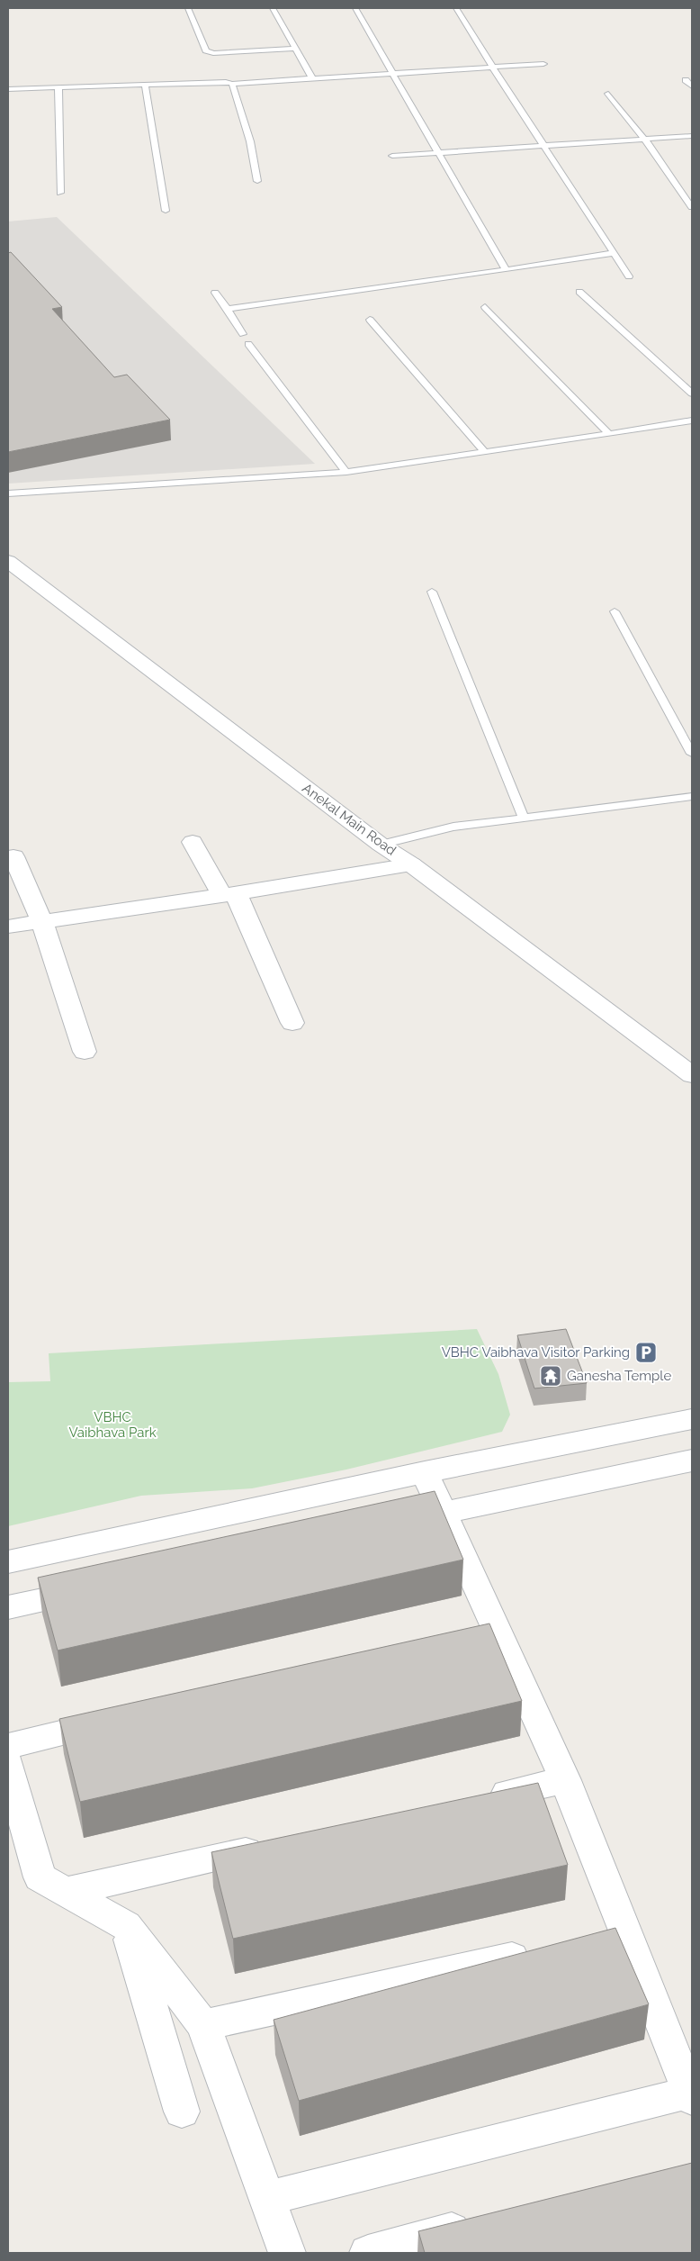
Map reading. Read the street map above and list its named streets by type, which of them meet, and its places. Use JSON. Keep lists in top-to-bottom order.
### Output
{
  "streets": {
    "street": ["Anekal Main Road"]
  },
  "parks": ["VBHC Vaibhava Park"],
  "places": {
    "parking": ["VBHC Vaibhava Visitor Parking"],
    "temple": ["Ganesha Temple"]
  }
}
